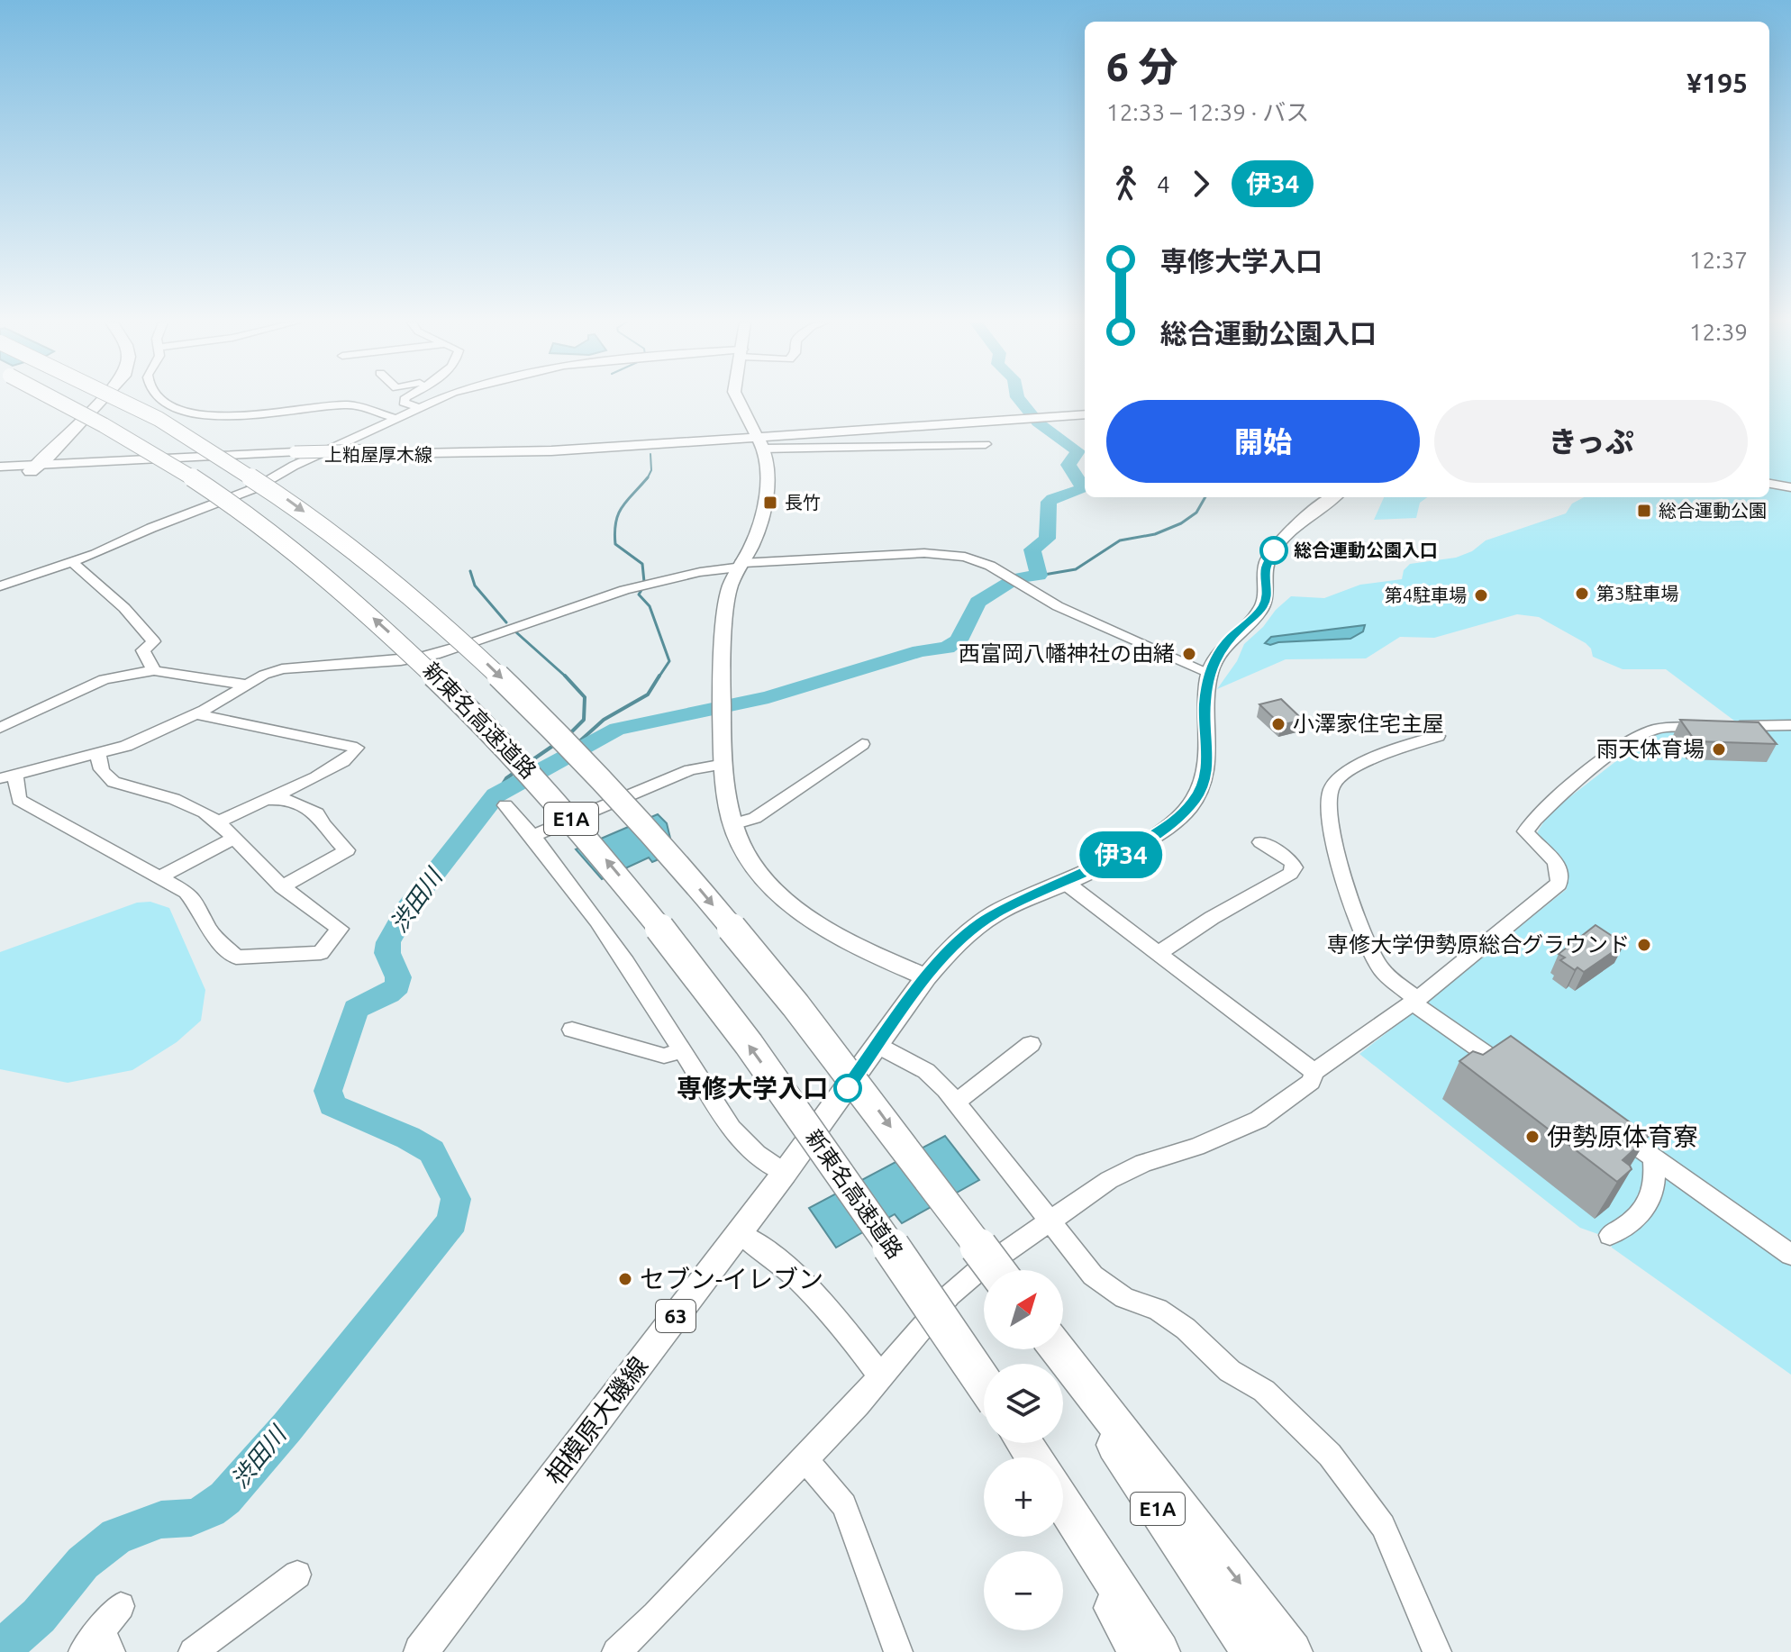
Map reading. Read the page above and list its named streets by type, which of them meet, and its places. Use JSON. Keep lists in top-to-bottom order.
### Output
{
  "streets": {
    "highway": ["新東名高速道路", "E1A"],
    "main road": ["上粕屋厚木線", "63", "相模原大磯線"]
  },
  "water": ["渋田川"],
  "places": {
    "transit": ["長竹", "総合運動公園"],
    "other": [
      "総合運動公園入口",
      "第3駐車場",
      "第4駐車場",
      "西富岡八幡神社の由緒",
      "小澤家住宅主屋",
      "雨天体育場",
      "専修大学伊勢原総合グラウンド",
      "専修大学入口",
      "伊勢原体育寮",
      "セブン-イレブン"
    ]
  },
  "lines": ["bus line 伊34"],
  "north": "top right",
  "page": {
    "on_map": "伊34",
    "heading": ["6 分", "12:33 – 12:39 · バス", "¥195"],
    "legs": ["4", "伊34"],
    "list": [
      {
        "name": "専修大学入口",
        "value": "12:37"
      },
      {
        "name": "総合運動公園入口",
        "value": "12:39"
      }
    ],
    "buttons": ["開始", "きっぷ"],
    "map_buttons": ["+", "−"]
  }
}
